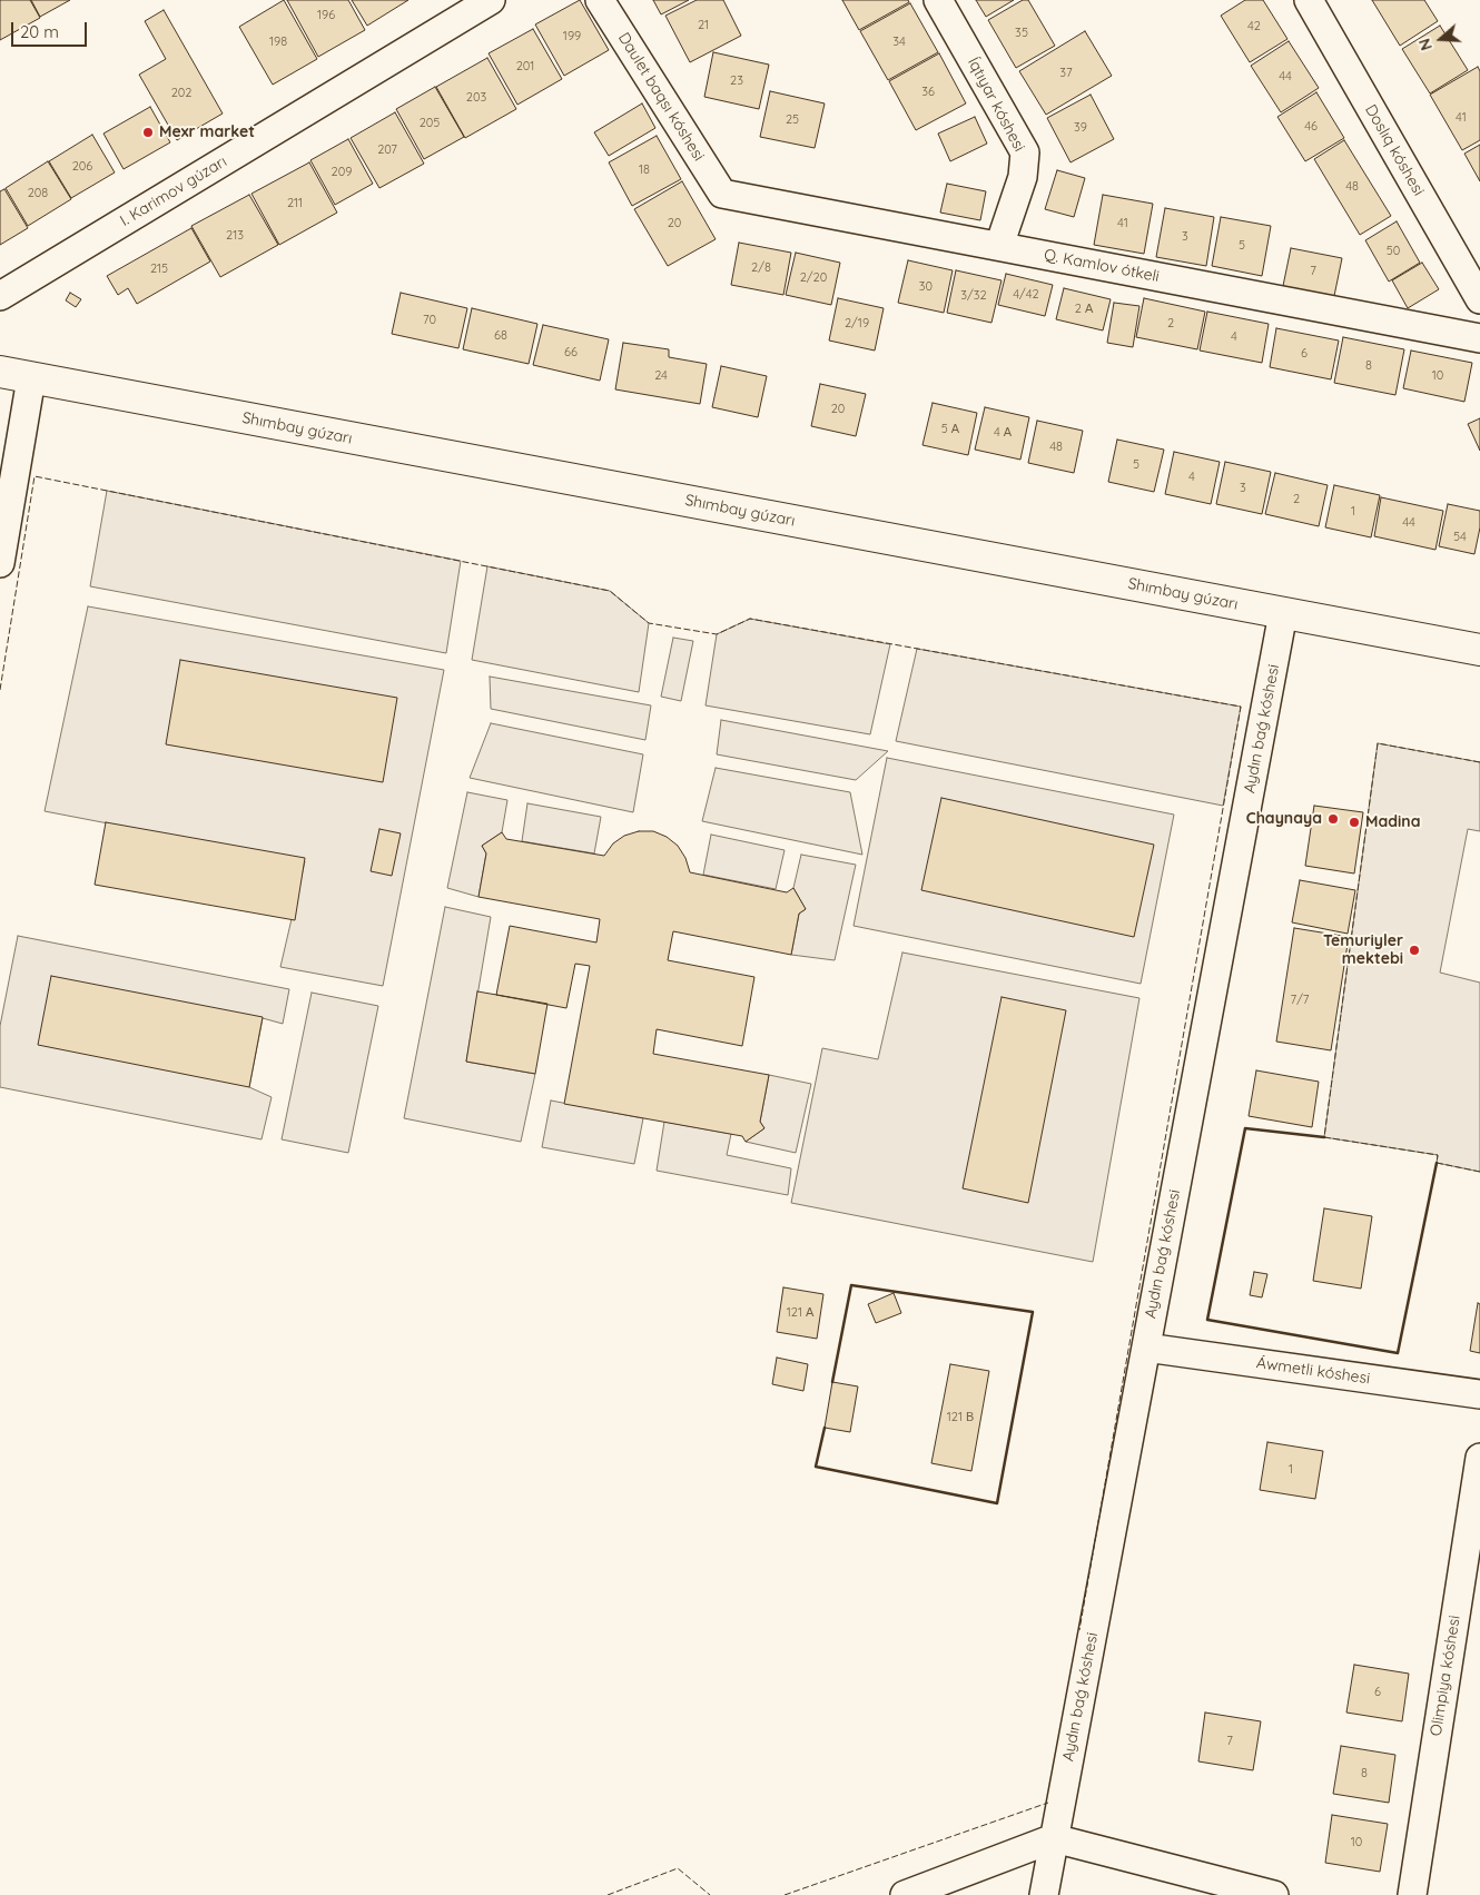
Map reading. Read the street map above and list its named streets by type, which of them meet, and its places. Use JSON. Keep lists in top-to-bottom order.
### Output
{
  "streets": {
    "main road": ["Shımbay gúzarı"],
    "street": [
      "Daulet baqsı kóshesi",
      "Íqtıyar kóshesi",
      "Doslıq kóshesi",
      "I. Karimov gúzarı",
      "Q. Kamlov ótkeli",
      "Aydın baǵ kóshesi",
      "Áwmetli kóshesi",
      "Olimpiya kóshesi"
    ]
  },
  "crossings": [
    ["Daulet baqsı kóshesi", "Q. Kamlov ótkeli"],
    ["Íqtıyar kóshesi", "Q. Kamlov ótkeli"],
    ["Shımbay gúzarı", "Aydın baǵ kóshesi"],
    ["Aydın baǵ kóshesi", "Áwmetli kóshesi"]
  ],
  "places": [
    "Mexr market",
    "Chaynaya",
    "Madina",
    "Temuriyler mektebi"
  ],
  "house_numbers": [
    "196",
    "21",
    "42",
    "35",
    "199",
    "198",
    "34",
    "201",
    "37",
    "44",
    "23",
    "36",
    "202",
    "203",
    "41",
    "25",
    "205",
    "46",
    "39",
    "207",
    "206",
    "18",
    "209",
    "48",
    "208",
    "211",
    "20",
    "41",
    "213",
    "3",
    "5",
    "50",
    "2/8",
    "215",
    "7",
    "2/20",
    "30",
    "4/42",
    "3/32",
    "2 А",
    "70",
    "2/19",
    "2",
    "68",
    "4",
    "66",
    "6",
    "8",
    "24",
    "10",
    "20",
    "5 А",
    "4 А",
    "48",
    "5",
    "4",
    "3",
    "2",
    "1",
    "44",
    "54",
    "7/7",
    "121 А",
    "121 В",
    "1",
    "6",
    "7",
    "8",
    "10"
  ],
  "scale_bar": "20 m",
  "north": "left"
}
